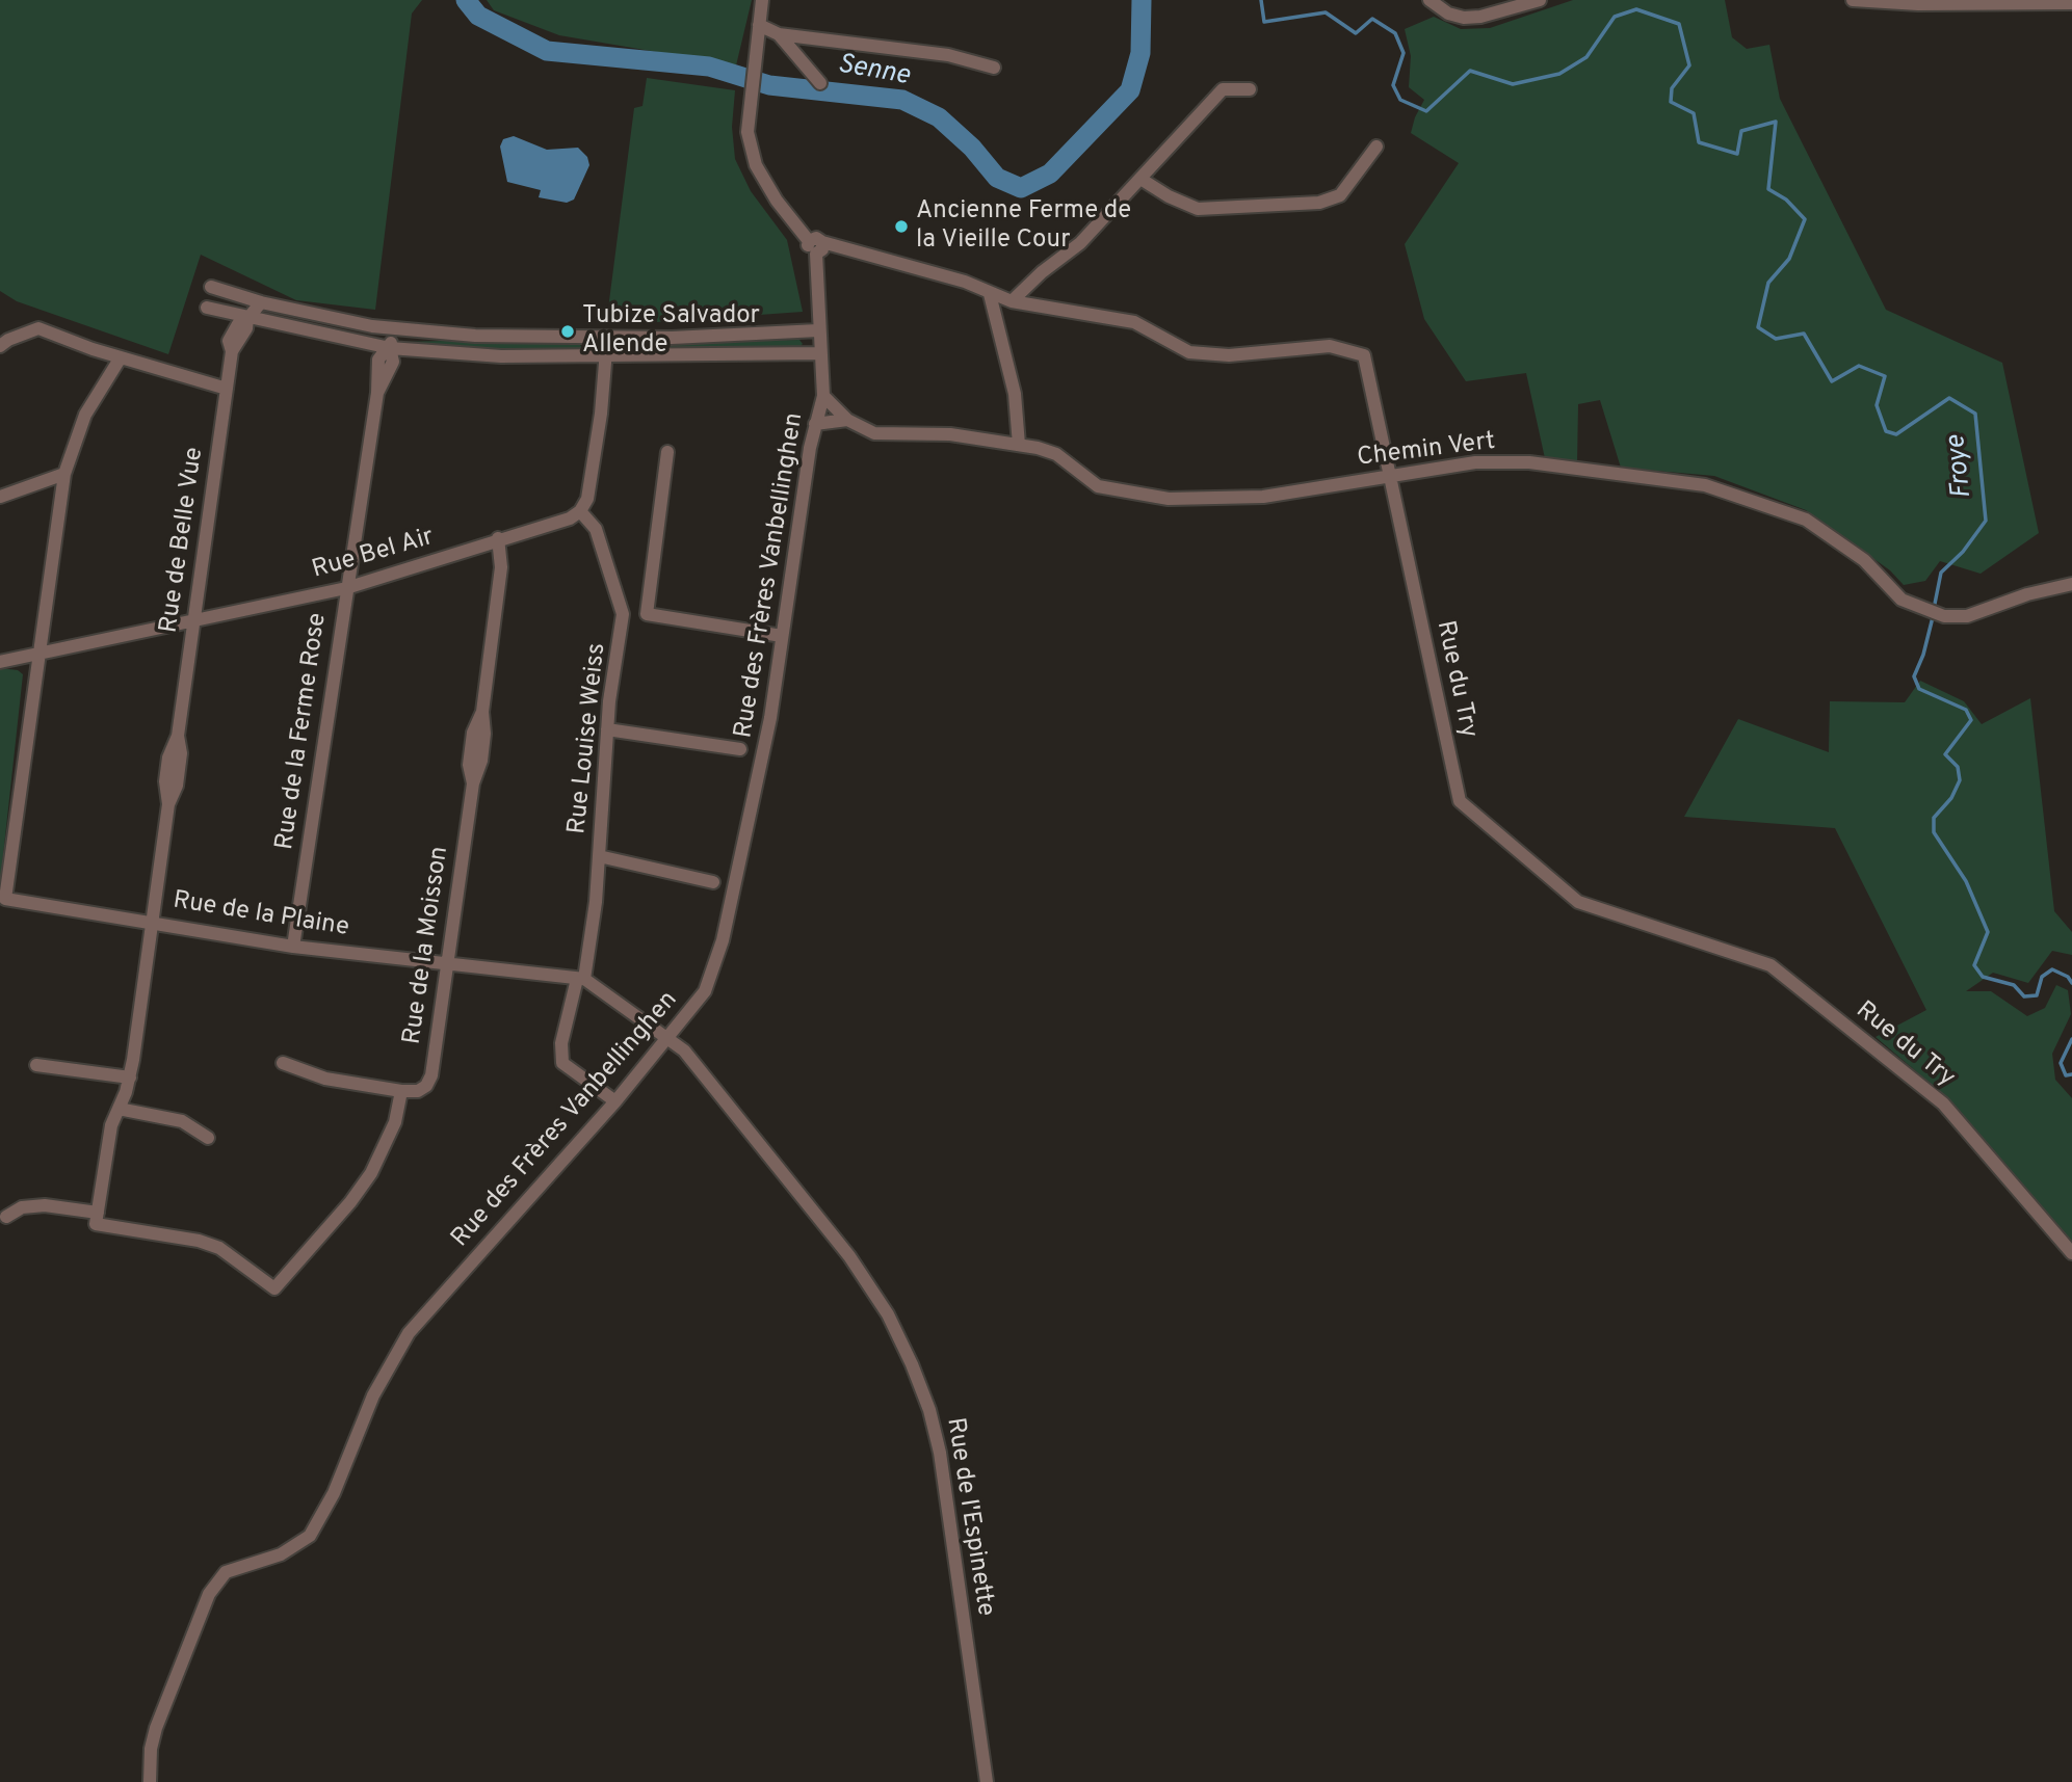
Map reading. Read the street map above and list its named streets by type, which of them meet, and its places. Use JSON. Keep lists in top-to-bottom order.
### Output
{
  "streets": {
    "street": [
      "Chemin Vert",
      "Rue de Belle Vue",
      "Rue Bel Air",
      "Rue des Frères Vanbellinghen",
      "Rue du Try",
      "Rue de la Ferme Rose",
      "Rue Louise Weiss",
      "Rue de la Plaine",
      "Rue de la Moisson",
      "Rue de l'Espinette"
    ]
  },
  "crossings": [
    ["Chemin Vert", "Rue des Frères Vanbellinghen"],
    ["Chemin Vert", "Rue du Try"],
    ["Rue de Belle Vue", "Rue Bel Air"],
    ["Rue de Belle Vue", "Rue de la Plaine"],
    ["Rue Bel Air", "Rue de la Ferme Rose"],
    ["Rue Bel Air", "Rue Louise Weiss"],
    ["Rue Bel Air", "Rue de la Plaine"],
    ["Rue Bel Air", "Rue de la Moisson"],
    ["Rue des Frères Vanbellinghen", "Rue du Try"],
    ["Rue des Frères Vanbellinghen", "Rue Louise Weiss"],
    ["Rue des Frères Vanbellinghen", "Rue de l'Espinette"],
    ["Rue de la Ferme Rose", "Rue de la Plaine"],
    ["Rue Louise Weiss", "Rue de la Plaine"],
    ["Rue Louise Weiss", "Rue de l'Espinette"],
    ["Rue de la Plaine", "Rue de la Moisson"],
    ["Rue de la Plaine", "Rue de l'Espinette"]
  ],
  "water": ["Senne", "Froye"],
  "places": ["Ancienne Ferme de la Vieille Cour", "Tubize Salvador Allende"]
}
